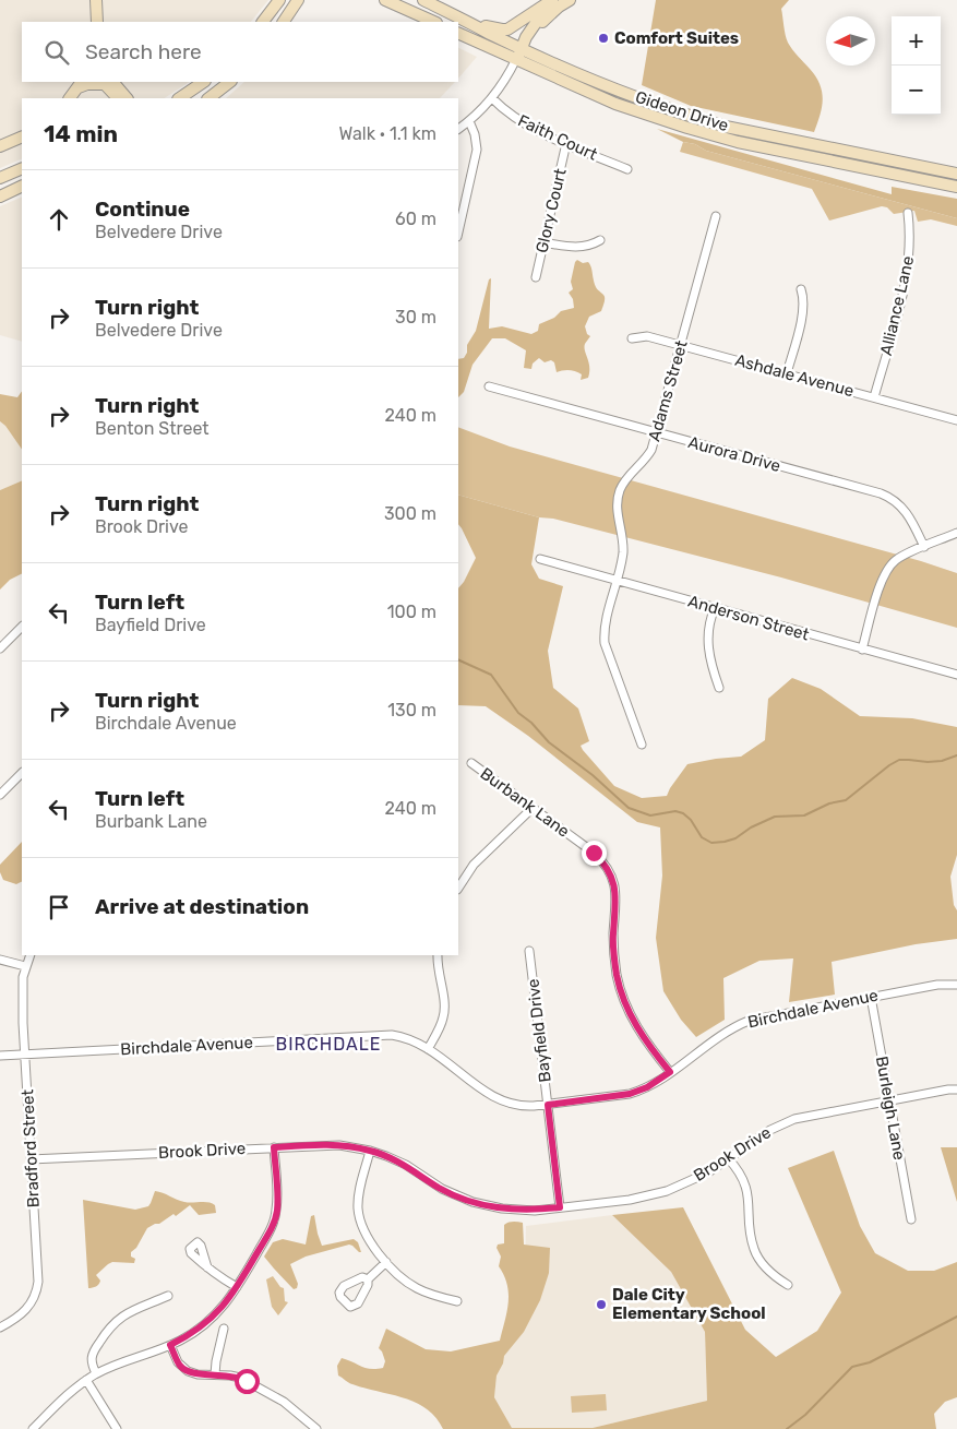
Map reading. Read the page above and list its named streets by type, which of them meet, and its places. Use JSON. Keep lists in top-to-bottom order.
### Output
{
  "streets": {
    "main road": ["Gideon Drive"],
    "street": [
      "Faith Court",
      "Glory Court",
      "Alliance Lane",
      "Ashdale Avenue",
      "Adams Street",
      "Aurora Drive",
      "Anderson Street",
      "Burbank Lane",
      "Birchdale Avenue",
      "Bayfield Drive",
      "Burleigh Lane",
      "Bradford Street",
      "Brook Drive"
    ]
  },
  "crossings": [
    ["Faith Court", "Glory Court"],
    ["Alliance Lane", "Ashdale Avenue"],
    ["Ashdale Avenue", "Adams Street"],
    ["Adams Street", "Aurora Drive"],
    ["Adams Street", "Anderson Street"],
    ["Burbank Lane", "Birchdale Avenue"],
    ["Birchdale Avenue", "Bayfield Drive"],
    ["Birchdale Avenue", "Burleigh Lane"],
    ["Birchdale Avenue", "Bradford Street"],
    ["Bayfield Drive", "Brook Drive"],
    ["Burleigh Lane", "Brook Drive"],
    ["Bradford Street", "Brook Drive"]
  ],
  "districts": ["BIRCHDALE"],
  "places": ["Comfort Suites", "Dale City Elementary School"],
  "north": "left",
  "page": {
    "map_buttons": ["+", "−"],
    "search": "Search here",
    "heading": ["14 min", "Walk · 1.1 km"],
    "list": [
      ["Continue", "Belvedere Drive", "60 m"],
      ["Turn right", "Belvedere Drive", "30 m"],
      ["Turn right", "Benton Street", "240 m"],
      ["Turn right", "Brook Drive", "300 m"],
      ["Turn left", "Bayfield Drive", "100 m"],
      ["Turn right", "Birchdale Avenue", "130 m"],
      ["Turn left", "Burbank Lane", "240 m"],
      "Arrive at destination"
    ]
  }
}
